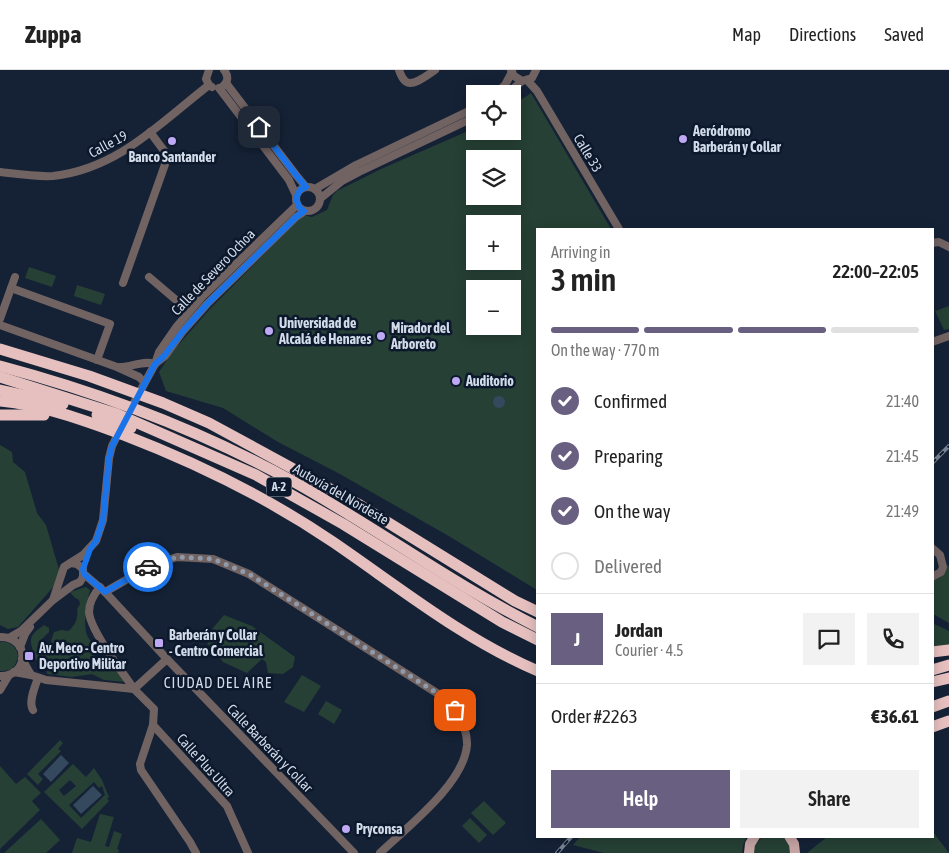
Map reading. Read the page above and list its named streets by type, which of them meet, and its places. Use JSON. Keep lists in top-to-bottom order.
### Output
{
  "streets": {
    "highway": ["A-2", "Autovía del Nordeste"],
    "street": [
      "Calle 19",
      "Calle 33",
      "Calle de Severo Ochoa",
      "Calle Barberán y Collar",
      "Calle Plus Ultra"
    ]
  },
  "crossings": [
    ["A-2", "Autovía del Nordeste"]
  ],
  "districts": ["CIUDAD DEL AIRE"],
  "places": {
    "other": [
      "Aeródromo Barberán y Collar",
      "Banco Santander",
      "Universidad de Alcalá de Henares",
      "Mirador del Arboreto",
      "Auditorio",
      "Pryconsa"
    ],
    "transit": ["Barberán y Collar - Centro Comercial", "Av. Meco - Centro Deportivo Militar"]
  },
  "page": {
    "header": "Zuppa",
    "nav": ["Map", "Directions", "Saved"],
    "map_buttons": ["+", "−"],
    "heading": ["3 min", "Arriving in", "22:00–22:05"],
    "panel": [
      "Jordan",
      "Courier · 4.5",
      "Order #2263",
      "€36.61"
    ],
    "bar": "On the way · 770 m",
    "list": [
      ["Confirmed", "21:40"],
      ["Preparing", "21:45"],
      ["On the way", "21:49"],
      "Delivered"
    ],
    "round": "J",
    "buttons": ["Help", "Share"]
  }
}
